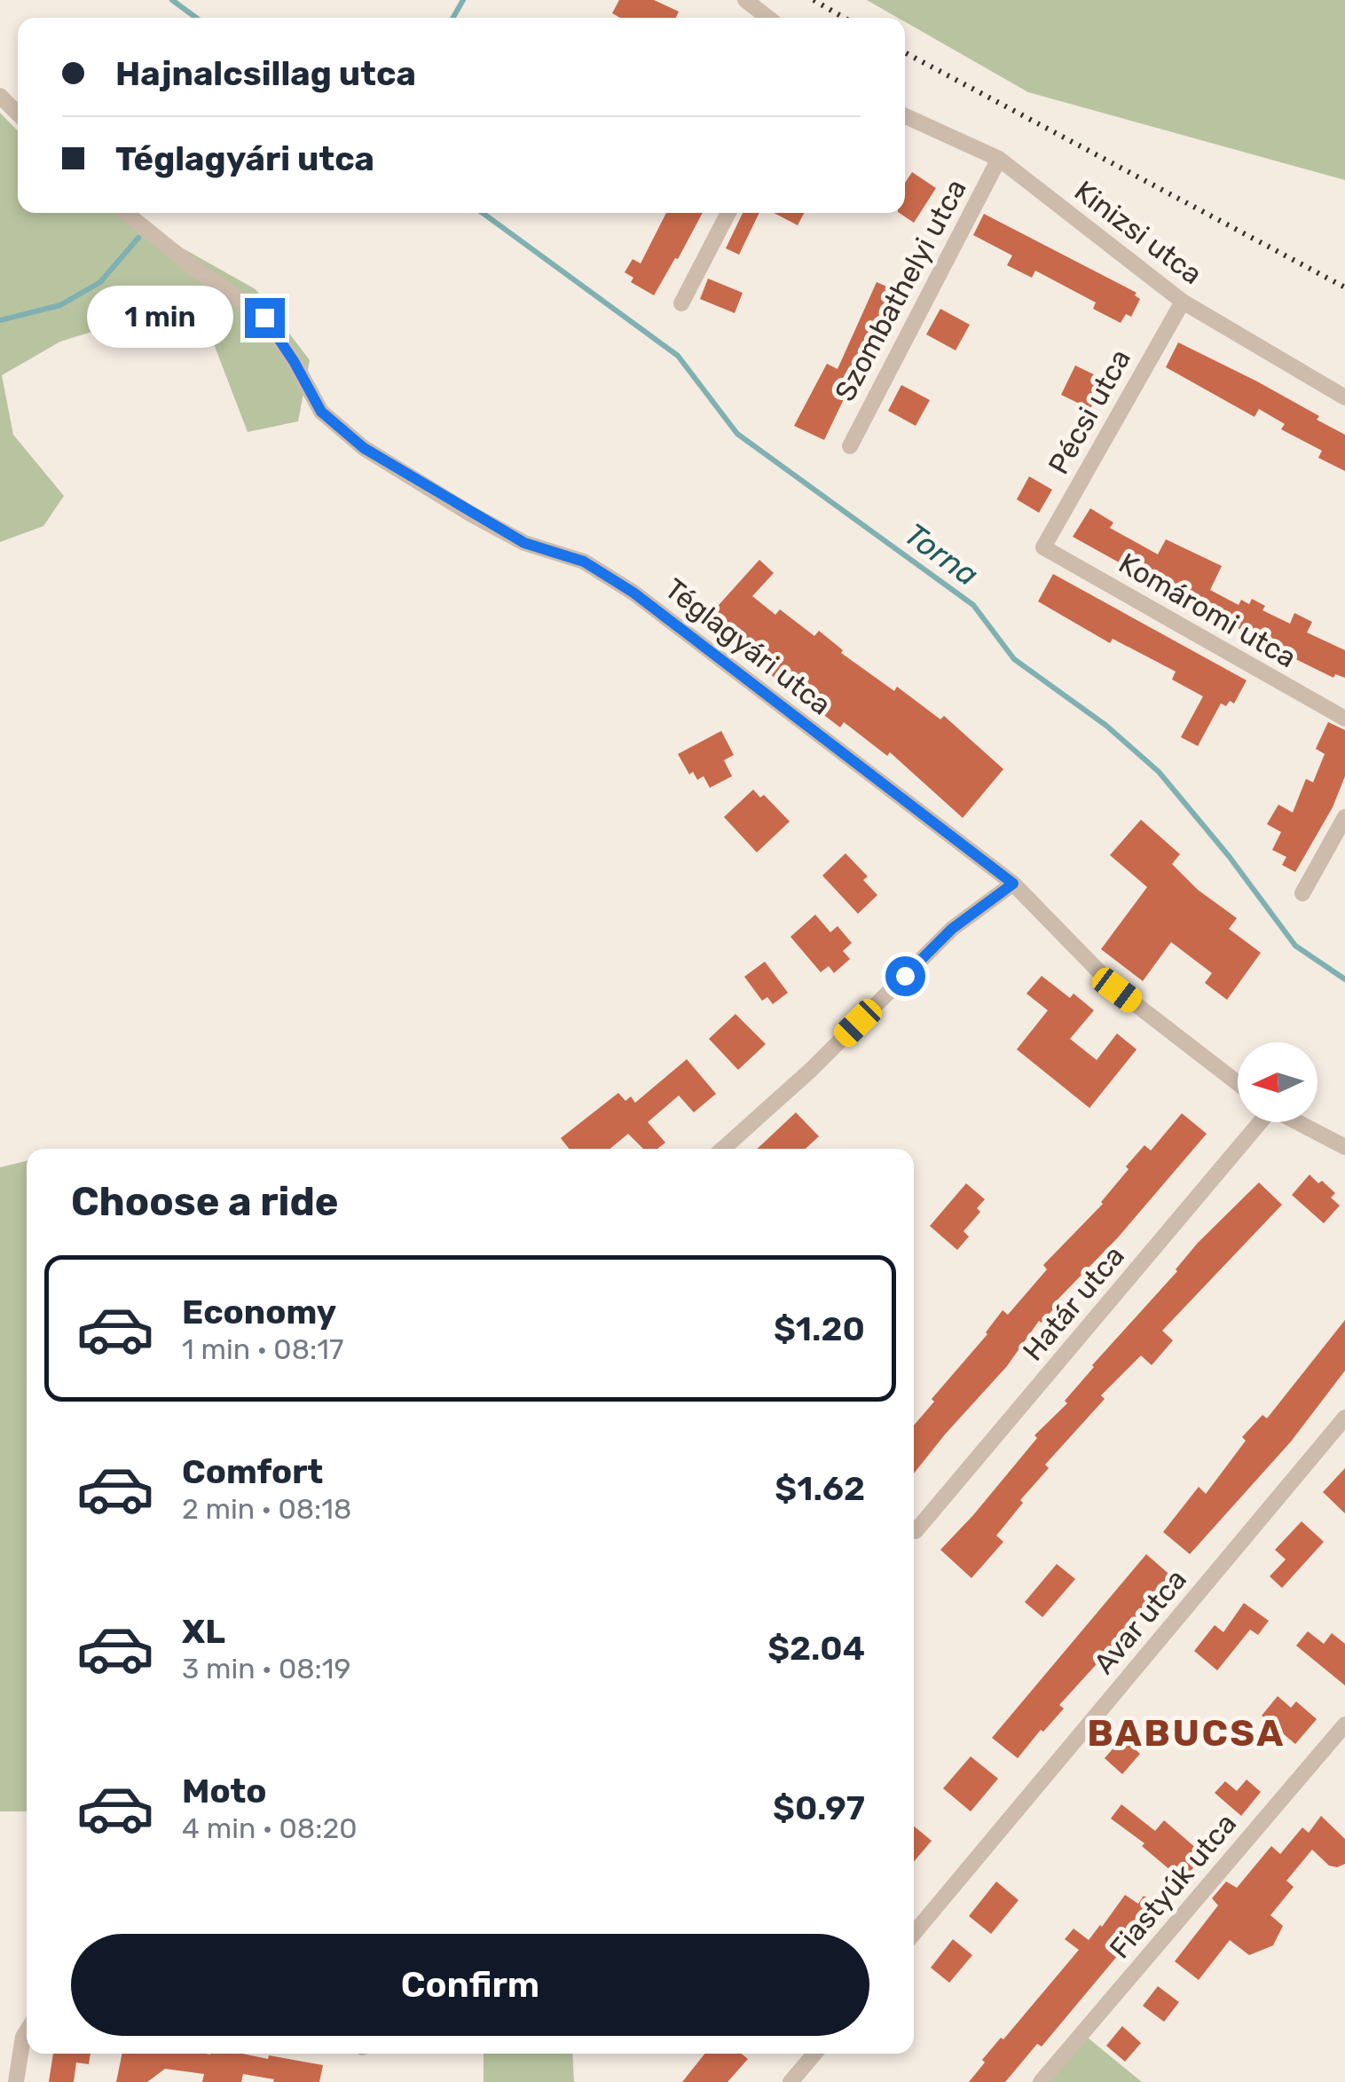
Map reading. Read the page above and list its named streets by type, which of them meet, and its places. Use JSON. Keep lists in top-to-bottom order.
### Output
{
  "streets": {
    "street": [
      "Kinizsi utca",
      "Szombathelyi utca",
      "Pécsi utca",
      "Komáromi utca",
      "Téglagyári utca",
      "Határ utca",
      "Avar utca",
      "Fiastyúk utca"
    ]
  },
  "crossings": [
    ["Kinizsi utca", "Szombathelyi utca"],
    ["Kinizsi utca", "Pécsi utca"],
    ["Pécsi utca", "Komáromi utca"]
  ],
  "districts": ["BABUCSA"],
  "water": ["Torna"],
  "north": "left",
  "page": {
    "banner": ["Hajnalcsillag utca", "Téglagyári utca"],
    "bubble": "1 min",
    "heading": "Choose a ride",
    "list": [
      {
        "name": "Economy",
        "note": "1 min · 08:17",
        "value": "$1.20"
      },
      {
        "name": "Comfort",
        "note": "2 min · 08:18",
        "value": "$1.62"
      },
      {
        "name": "XL",
        "note": "3 min · 08:19",
        "value": "$2.04"
      },
      {
        "name": "Moto",
        "note": "4 min · 08:20",
        "value": "$0.97"
      }
    ],
    "buttons": "Confirm"
  }
}
